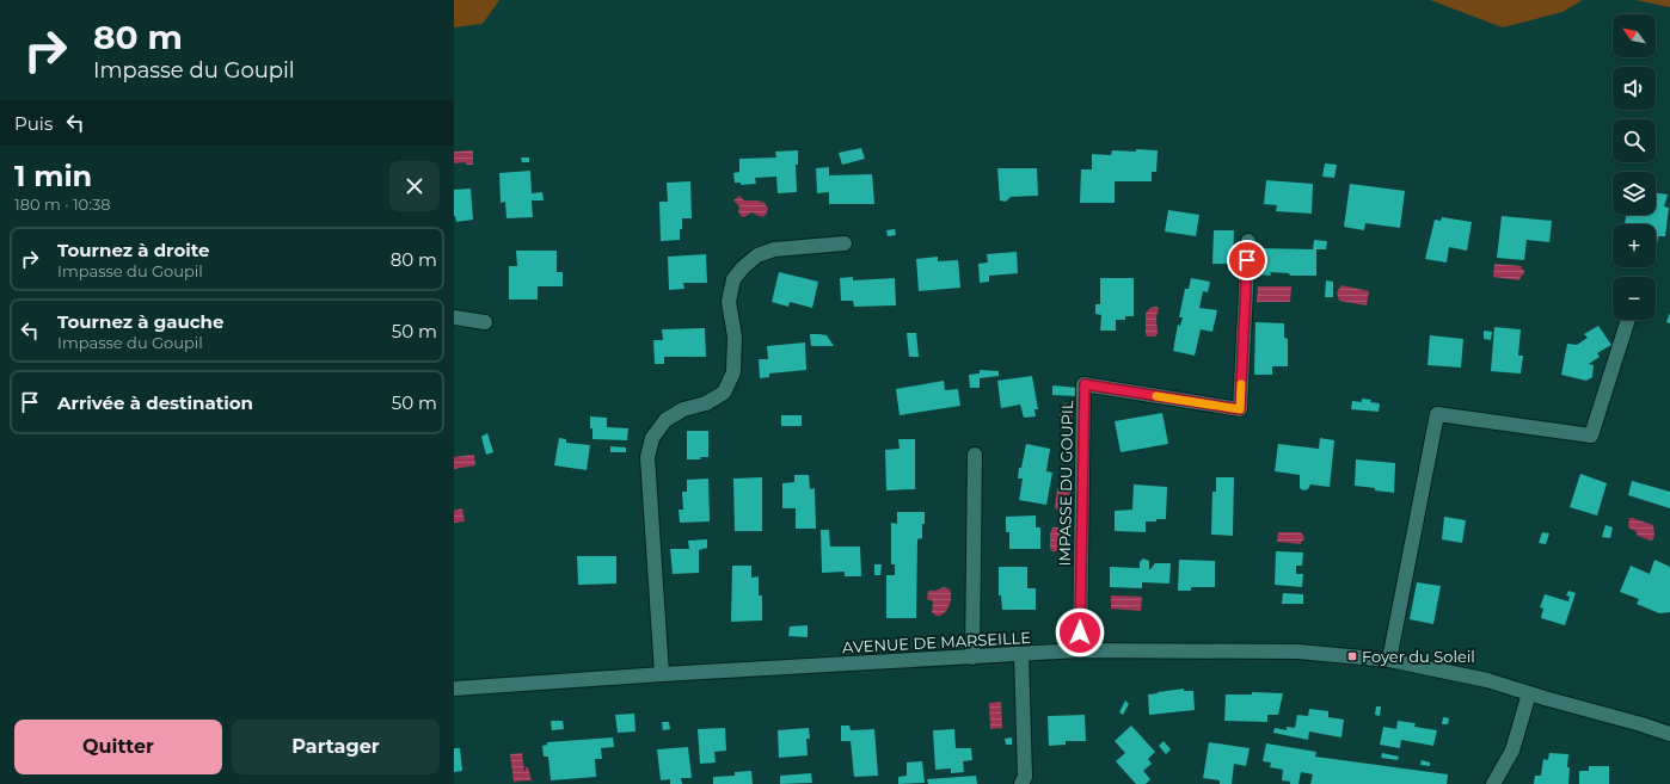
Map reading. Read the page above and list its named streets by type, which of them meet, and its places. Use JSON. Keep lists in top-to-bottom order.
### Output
{
  "streets": {
    "street": ["IMPASSE DU GOUPIL", "AVENUE DE MARSEILLE"]
  },
  "crossings": [
    ["IMPASSE DU GOUPIL", "AVENUE DE MARSEILLE"]
  ],
  "places": {
    "transit": ["Foyer du Soleil"]
  },
  "north": "top left",
  "page": {
    "turn": ["80 m", "Impasse du Goupil"],
    "map_buttons": ["+", "−"],
    "then": "Puis",
    "heading": ["1 min", "180 m · 10:38"],
    "list": [
      {
        "name": "Tournez à droite",
        "note": "Impasse du Goupil",
        "value": "80 m"
      },
      {
        "name": "Tournez à gauche",
        "note": "Impasse du Goupil",
        "value": "50 m"
      },
      {
        "name": "Arrivée à destination",
        "value": "50 m"
      }
    ],
    "buttons": ["Quitter", "Partager"]
  }
}
